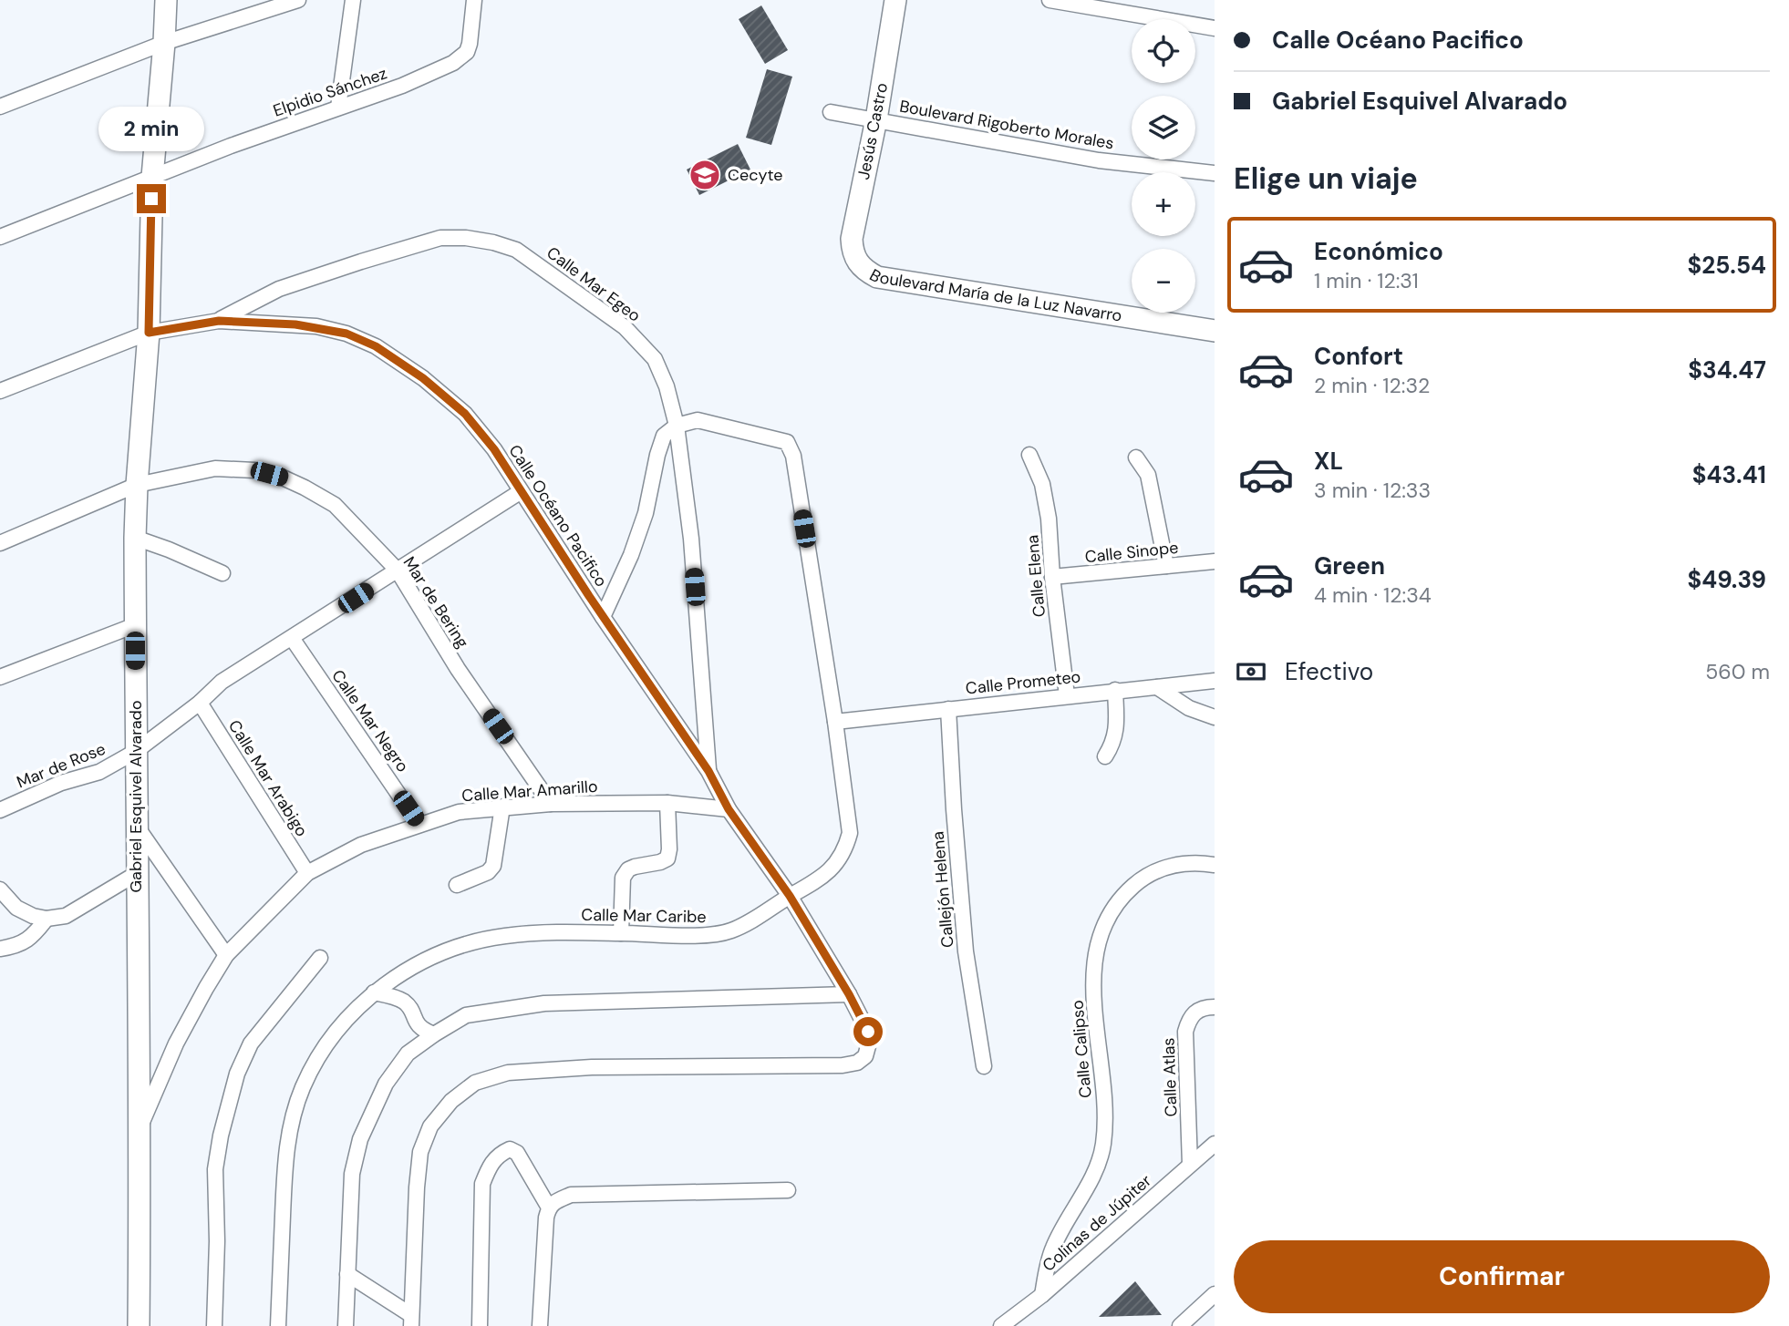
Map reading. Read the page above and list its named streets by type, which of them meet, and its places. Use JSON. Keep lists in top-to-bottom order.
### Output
{
  "streets": {
    "street": [
      "Elpidio Sánchez",
      "Boulevard Rigoberto Morales",
      "Jesús Castro",
      "Calle Mar Egeo",
      "Boulevard María de la Luz Navarro",
      "Calle Océano Pacifico",
      "Calle Sinope",
      "Calle Elena",
      "Mar de Bering",
      "Calle Prometeo",
      "Calle Mar Negro",
      "Mar de Rose",
      "Calle Mar Arabigo",
      "Calle Mar Amarillo",
      "Gabriel Esquivel Alvarado",
      "Callejón Helena",
      "Calle Mar Caribe",
      "Calle Calipso",
      "Calle Atlas",
      "Colinas de Júpiter"
    ]
  },
  "crossings": [
    ["Elpidio Sánchez", "Gabriel Esquivel Alvarado"],
    ["Boulevard Rigoberto Morales", "Jesús Castro"],
    ["Jesús Castro", "Boulevard María de la Luz Navarro"],
    ["Calle Mar Egeo", "Calle Océano Pacifico"],
    ["Calle Mar Egeo", "Calle Mar Caribe"],
    ["Calle Océano Pacifico", "Mar de Rose"],
    ["Calle Océano Pacifico", "Calle Mar Amarillo"],
    ["Calle Océano Pacifico", "Gabriel Esquivel Alvarado"],
    ["Calle Océano Pacifico", "Calle Mar Caribe"],
    ["Calle Sinope", "Calle Elena"],
    ["Calle Elena", "Calle Prometeo"],
    ["Mar de Bering", "Mar de Rose"],
    ["Mar de Bering", "Calle Mar Amarillo"],
    ["Mar de Bering", "Gabriel Esquivel Alvarado"],
    ["Calle Prometeo", "Callejón Helena"],
    ["Calle Prometeo", "Calle Mar Caribe"],
    ["Calle Mar Negro", "Mar de Rose"],
    ["Calle Mar Negro", "Calle Mar Amarillo"],
    ["Mar de Rose", "Calle Mar Arabigo"],
    ["Mar de Rose", "Gabriel Esquivel Alvarado"],
    ["Calle Mar Arabigo", "Calle Mar Amarillo"],
    ["Calle Mar Amarillo", "Gabriel Esquivel Alvarado"],
    ["Calle Calipso", "Colinas de Júpiter"],
    ["Calle Atlas", "Colinas de Júpiter"]
  ],
  "places": {
    "school or university": ["Cecyte"]
  },
  "page": {
    "banner": ["Calle Océano Pacifico", "Gabriel Esquivel Alvarado"],
    "map_buttons": ["+", "−"],
    "bubble": "2 min",
    "heading": "Elige un viaje",
    "list": [
      {
        "name": "Económico",
        "note": "1 min · 12:31",
        "value": "$25.54"
      },
      {
        "name": "Confort",
        "note": "2 min · 12:32",
        "value": "$34.47"
      },
      {
        "name": "XL",
        "note": "3 min · 12:33",
        "value": "$43.41"
      },
      {
        "name": "Green",
        "note": "4 min · 12:34",
        "value": "$49.39"
      }
    ],
    "pay": ["Efectivo", "560 m"],
    "buttons": "Confirmar"
  }
}
